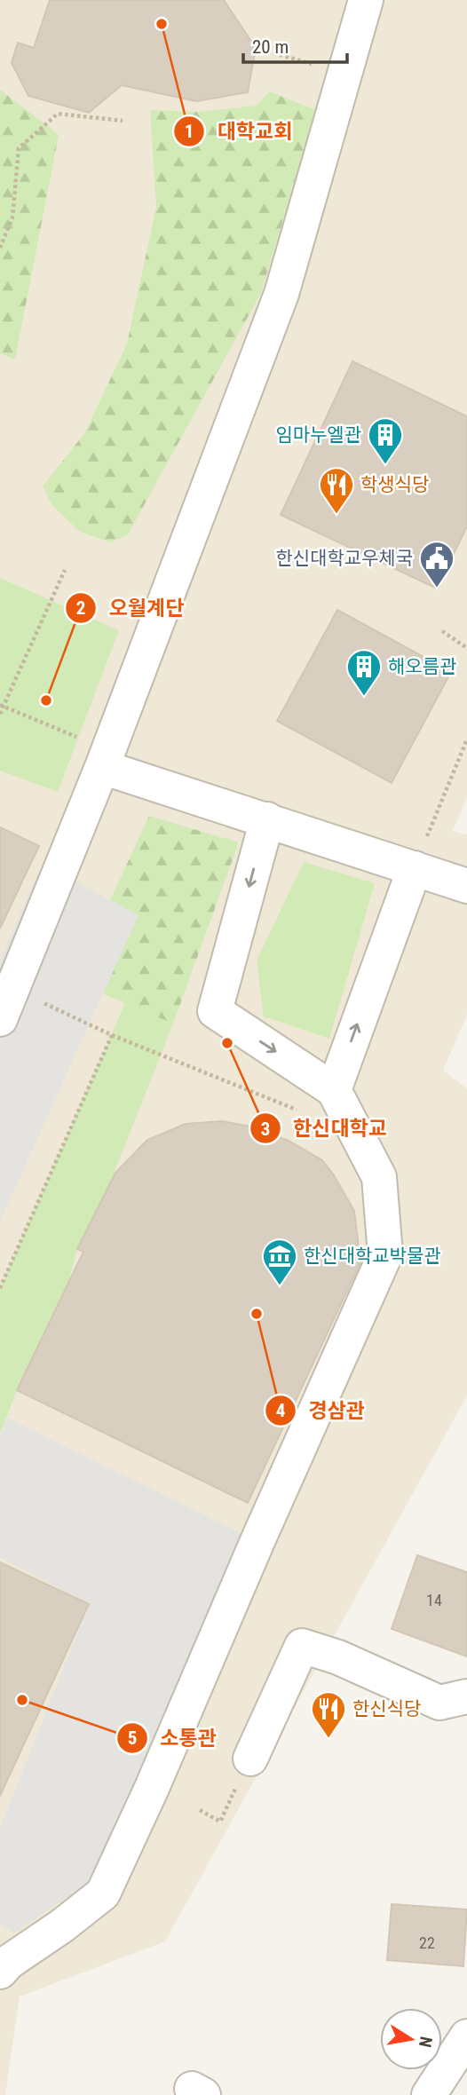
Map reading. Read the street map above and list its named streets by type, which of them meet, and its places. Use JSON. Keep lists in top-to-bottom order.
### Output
{
  "places": {
    "other": [
      "대학교회",
      "오월계단",
      "한신대학교",
      "경삼관",
      "소통관"
    ],
    "building": ["임마누엘관", "해오름관"],
    "restaurant": ["학생식당", "한신식당"],
    "public building": ["한신대학교우체국"],
    "museum": ["한신대학교박물관"]
  },
  "house_numbers": ["14", "22"],
  "scale_bar": "20 m",
  "north": "right"
}
